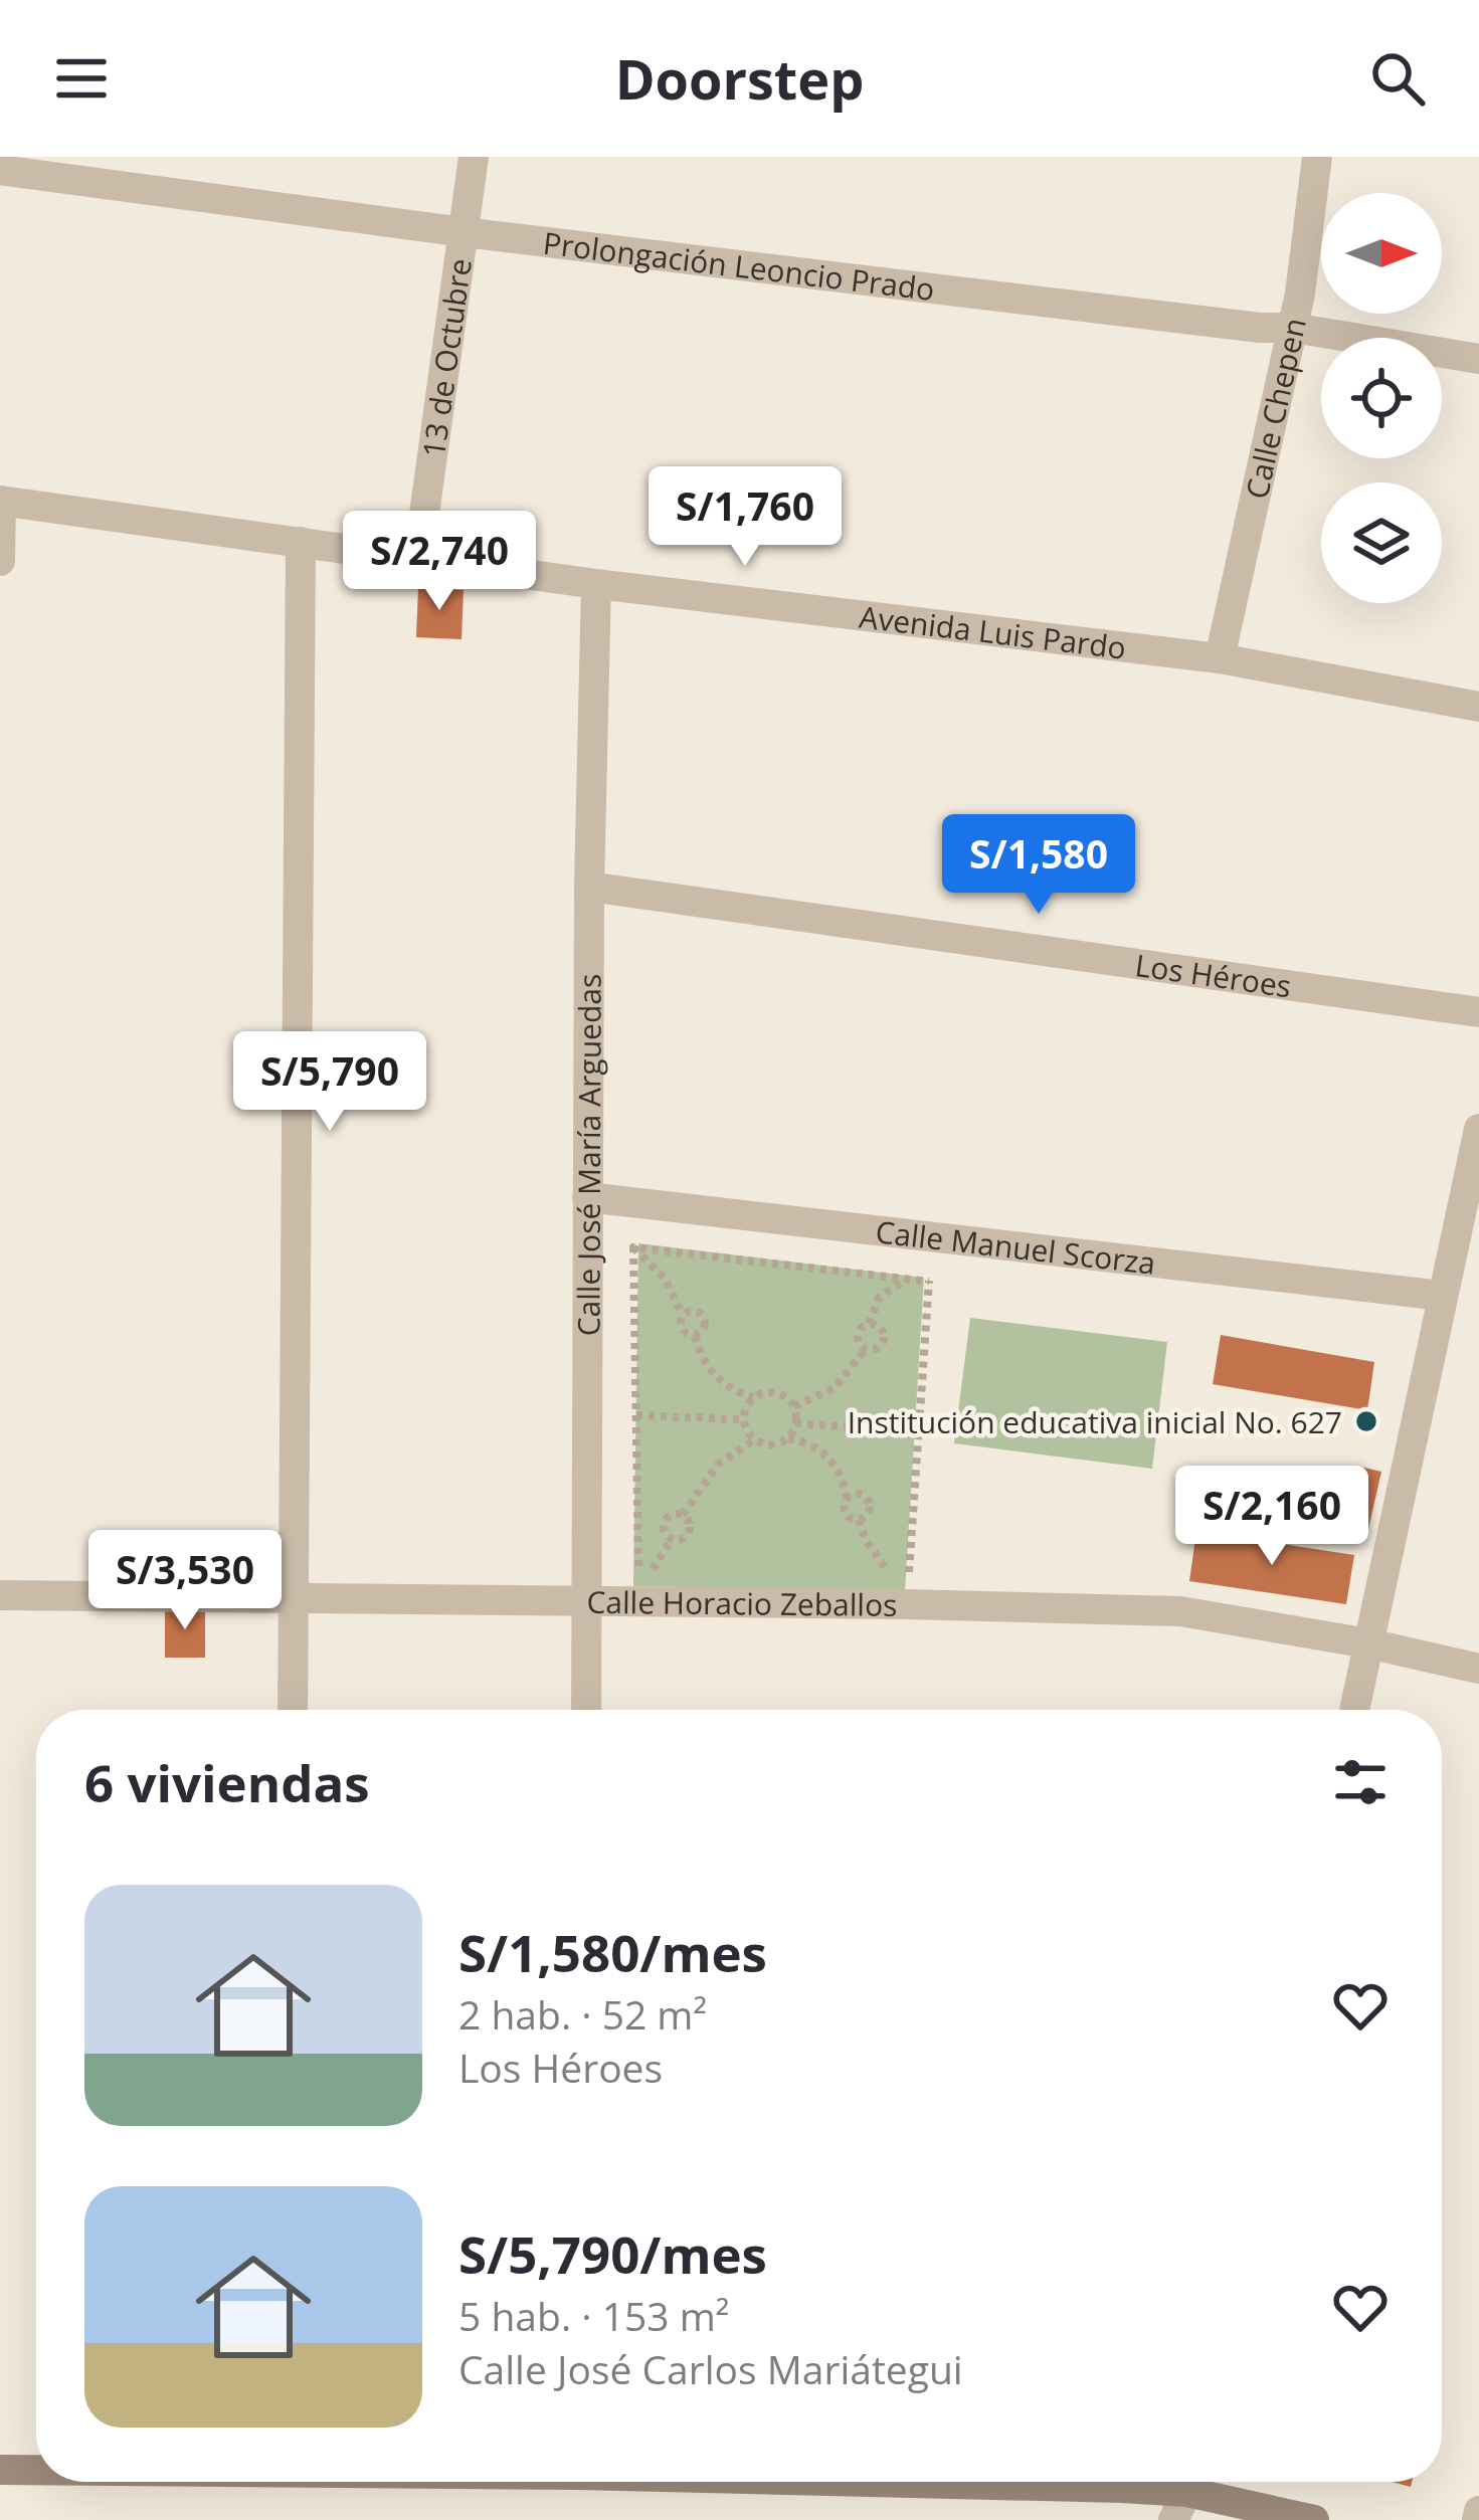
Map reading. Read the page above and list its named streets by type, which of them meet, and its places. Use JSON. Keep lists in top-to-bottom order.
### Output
{
  "streets": {
    "street": [
      "Prolongación Leoncio Prado",
      "13 de Octubre",
      "Calle Chepen",
      "Avenida Luis Pardo",
      "Los Héroes",
      "Calle José María Arguedas",
      "Calle Manuel Scorza",
      "Calle Horacio Zeballos"
    ]
  },
  "crossings": [
    ["Prolongación Leoncio Prado", "13 de Octubre"],
    ["Prolongación Leoncio Prado", "Calle Chepen"],
    ["13 de Octubre", "Avenida Luis Pardo"],
    ["Calle Chepen", "Avenida Luis Pardo"],
    ["Avenida Luis Pardo", "Calle José María Arguedas"],
    ["Los Héroes", "Calle José María Arguedas"],
    ["Calle José María Arguedas", "Calle Manuel Scorza"],
    ["Calle José María Arguedas", "Calle Horacio Zeballos"]
  ],
  "places": ["Institución educativa inicial No. 627"],
  "north": "right",
  "page": {
    "header": "Doorstep",
    "price": [
      "S/1,760",
      "S/2,740",
      "S/1,580",
      "S/5,790",
      "S/2,160",
      "S/3,530"
    ],
    "heading": "6 viviendas",
    "list": [
      {
        "name": "S/1,580/mes",
        "note": "2 hab. · 52 m² · Los Héroes"
      },
      {
        "name": "S/5,790/mes",
        "note": "5 hab. · 153 m² · Calle José Carlos Mariátegui"
      }
    ]
  }
}
